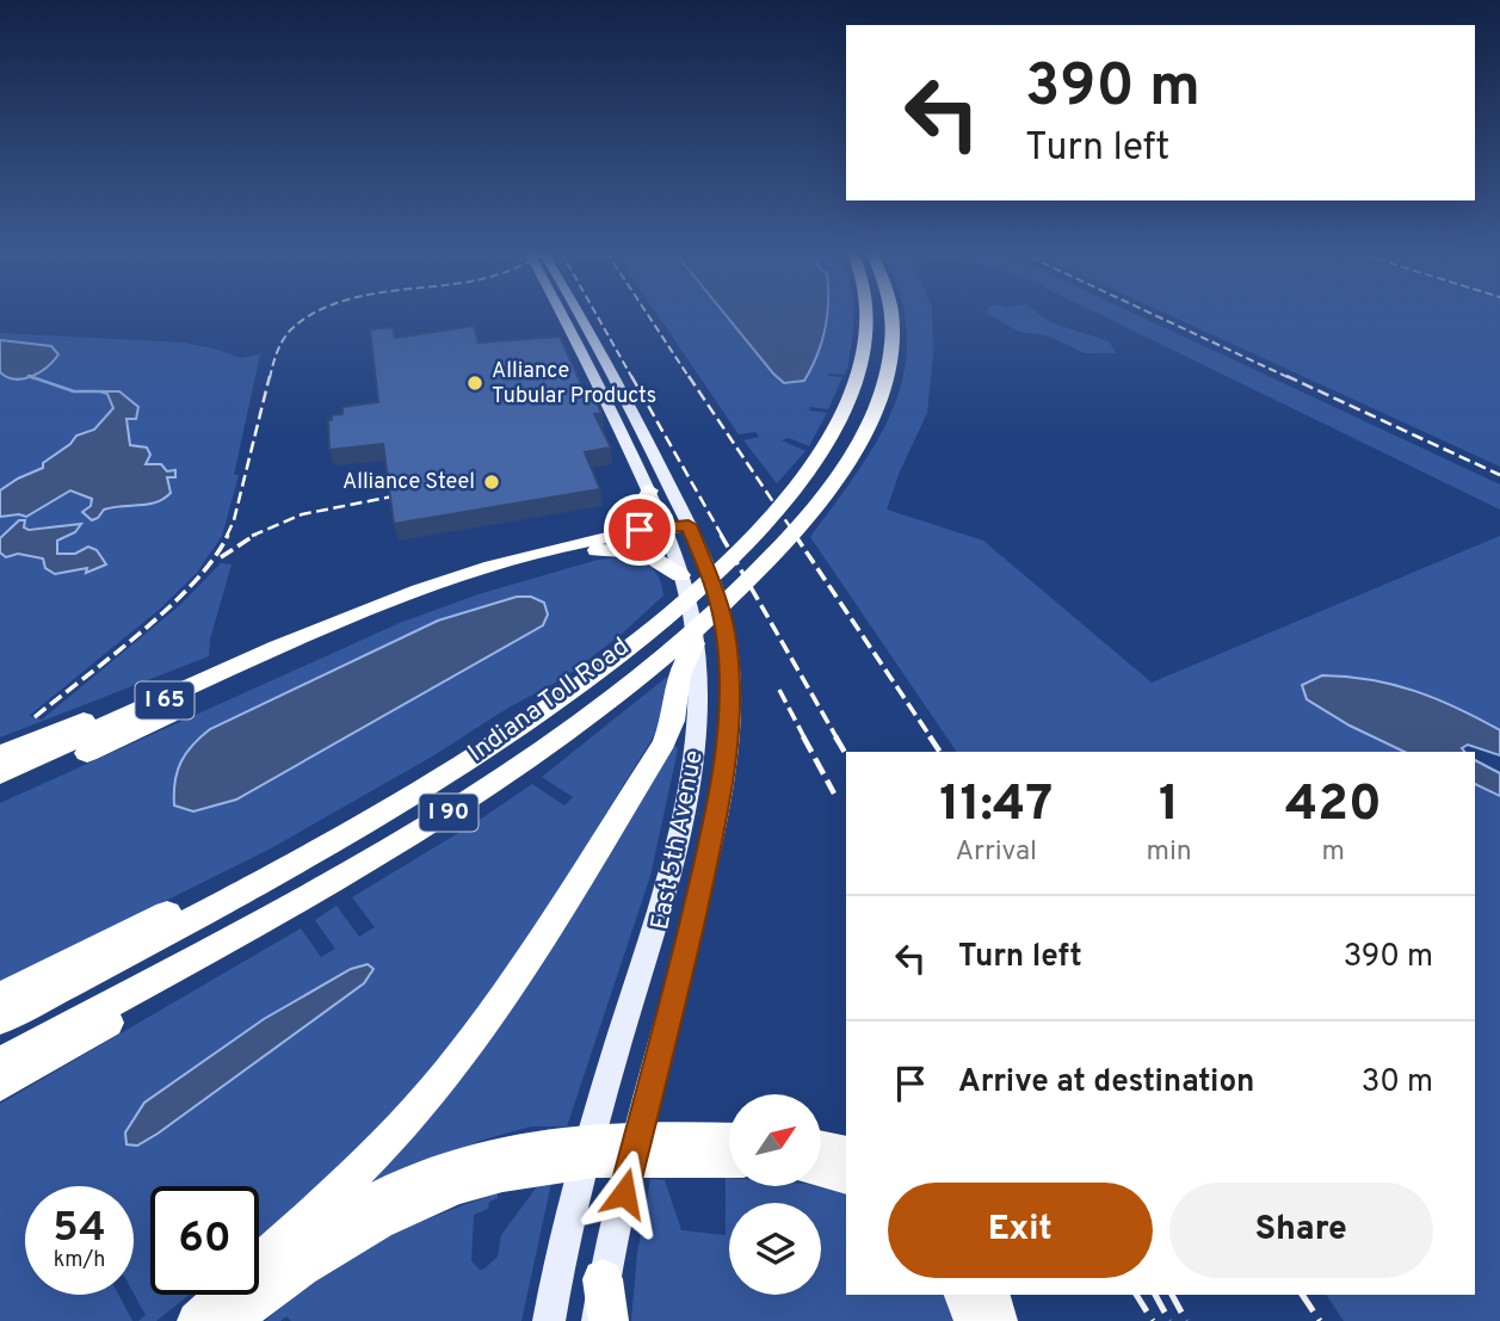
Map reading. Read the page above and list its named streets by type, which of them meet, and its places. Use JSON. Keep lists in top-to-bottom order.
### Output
{
  "streets": {
    "highway": ["I 65", "Indiana Toll Road", "I 90"],
    "main road": ["East 5th Avenue"]
  },
  "crossings": [
    ["I 65", "East 5th Avenue"]
  ],
  "places": ["Alliance Tubular Products", "Alliance Steel"],
  "north": "top right",
  "page": {
    "turn": ["390 m", "Turn left"],
    "eta": [
      "11:47",
      "Arrival",
      "1",
      "min",
      "420",
      "m"
    ],
    "list": [
      {
        "name": "Turn left",
        "value": "390 m"
      },
      {
        "name": "Arrive at destination",
        "value": "30 m"
      }
    ],
    "buttons": ["Exit", "Share"],
    "speed": "54 km/h",
    "limit": "60"
  }
}
